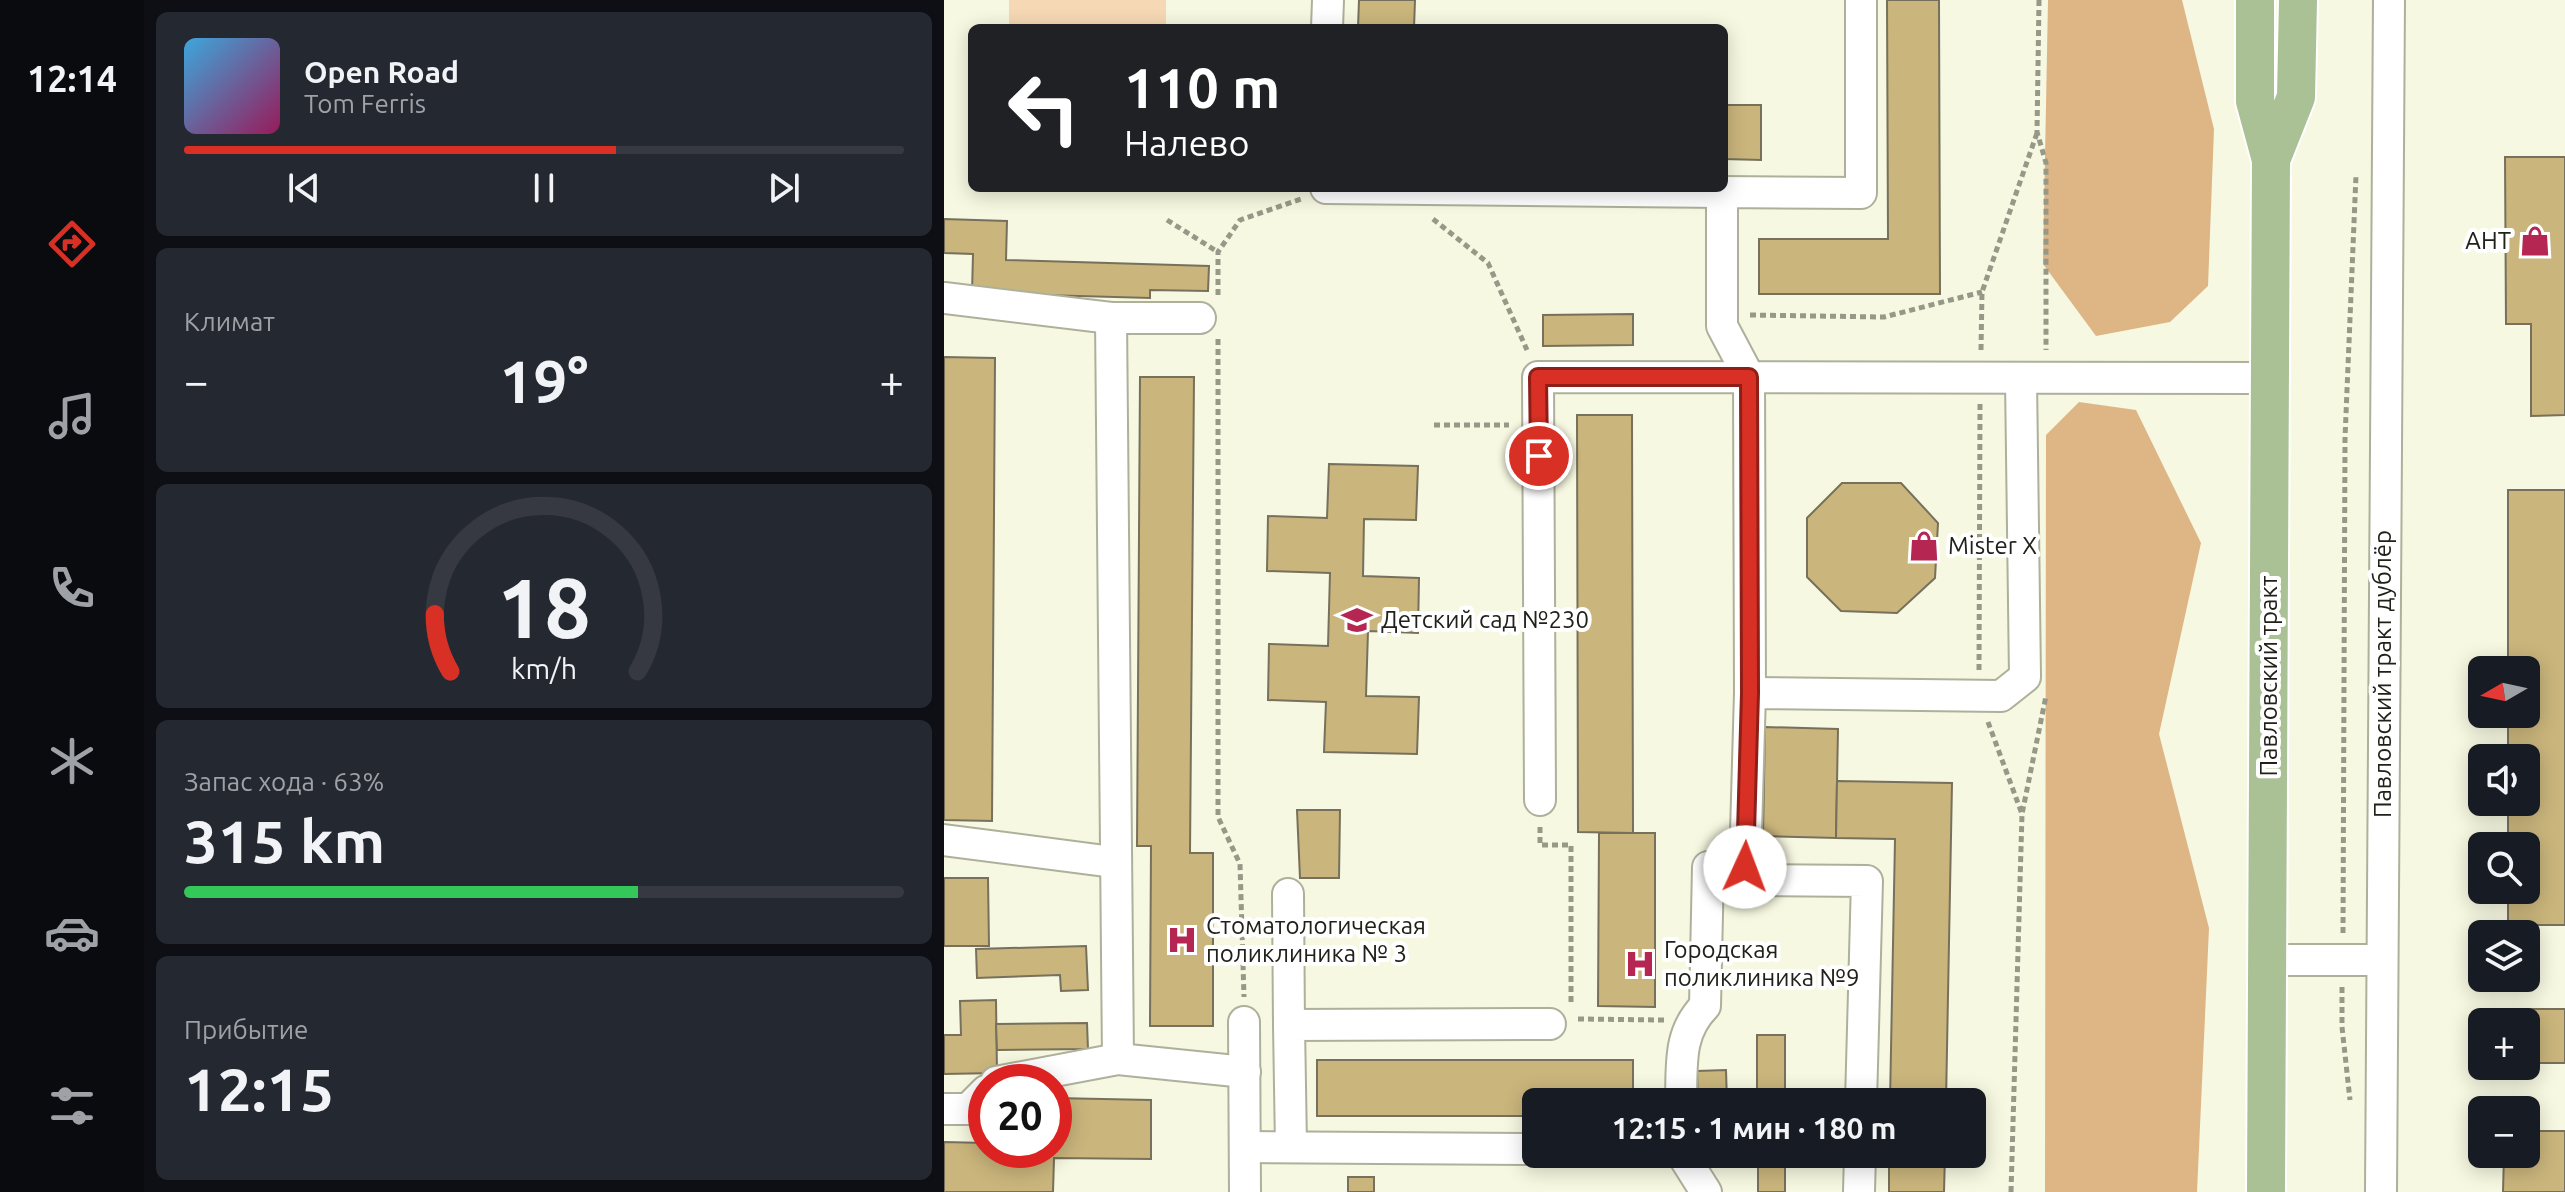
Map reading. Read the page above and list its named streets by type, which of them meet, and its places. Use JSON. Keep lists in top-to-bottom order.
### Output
{
  "streets": {
    "main road": ["Павловский тракт"],
    "street": ["Павловский тракт дублёр"]
  },
  "places": {
    "shop": ["АНТ", "Mister X"],
    "school or university": ["Детский сад №230"],
    "hospital": ["Стоматологическая поликлиника № 3", "Городская поликлиника №9"]
  },
  "north": "left",
  "page": {
    "tabs": "12:14",
    "turn": ["110 m", "Налево"],
    "song": ["Open Road", "Tom Ferris"],
    "tile": [
      "Климат",
      ["Запас хода · 63%", "315 km"],
      ["Прибытие", "12:15"]
    ],
    "heat": ["−", "19°", "+"],
    "map_buttons": ["+", "−"],
    "limit": "20",
    "trip": "12:15 · 1 мин · 180 m",
    "gauge": ["18", "km/h"]
  }
}
